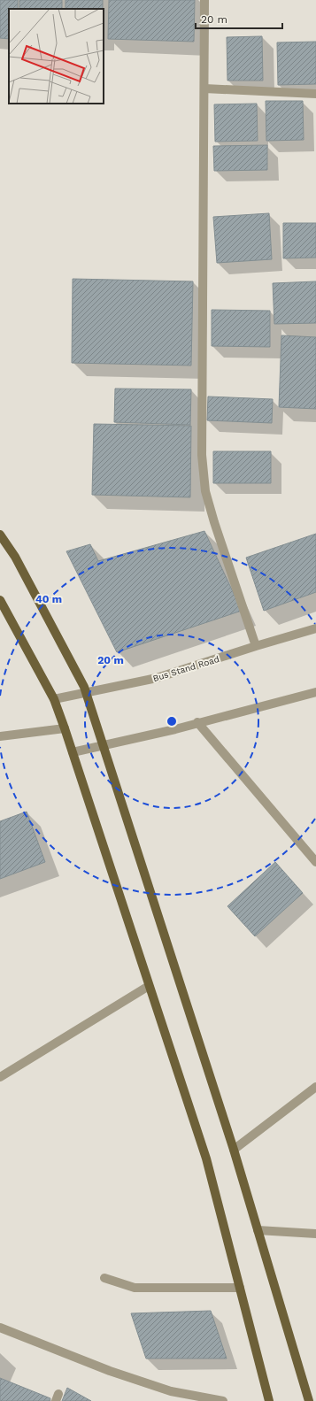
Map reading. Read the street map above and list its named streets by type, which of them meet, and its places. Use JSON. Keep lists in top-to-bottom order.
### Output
{
  "streets": {
    "street": ["Bus Stand Road"]
  },
  "scale_bar": "20 m",
  "rings": ["40 m", "20 m"]
}
